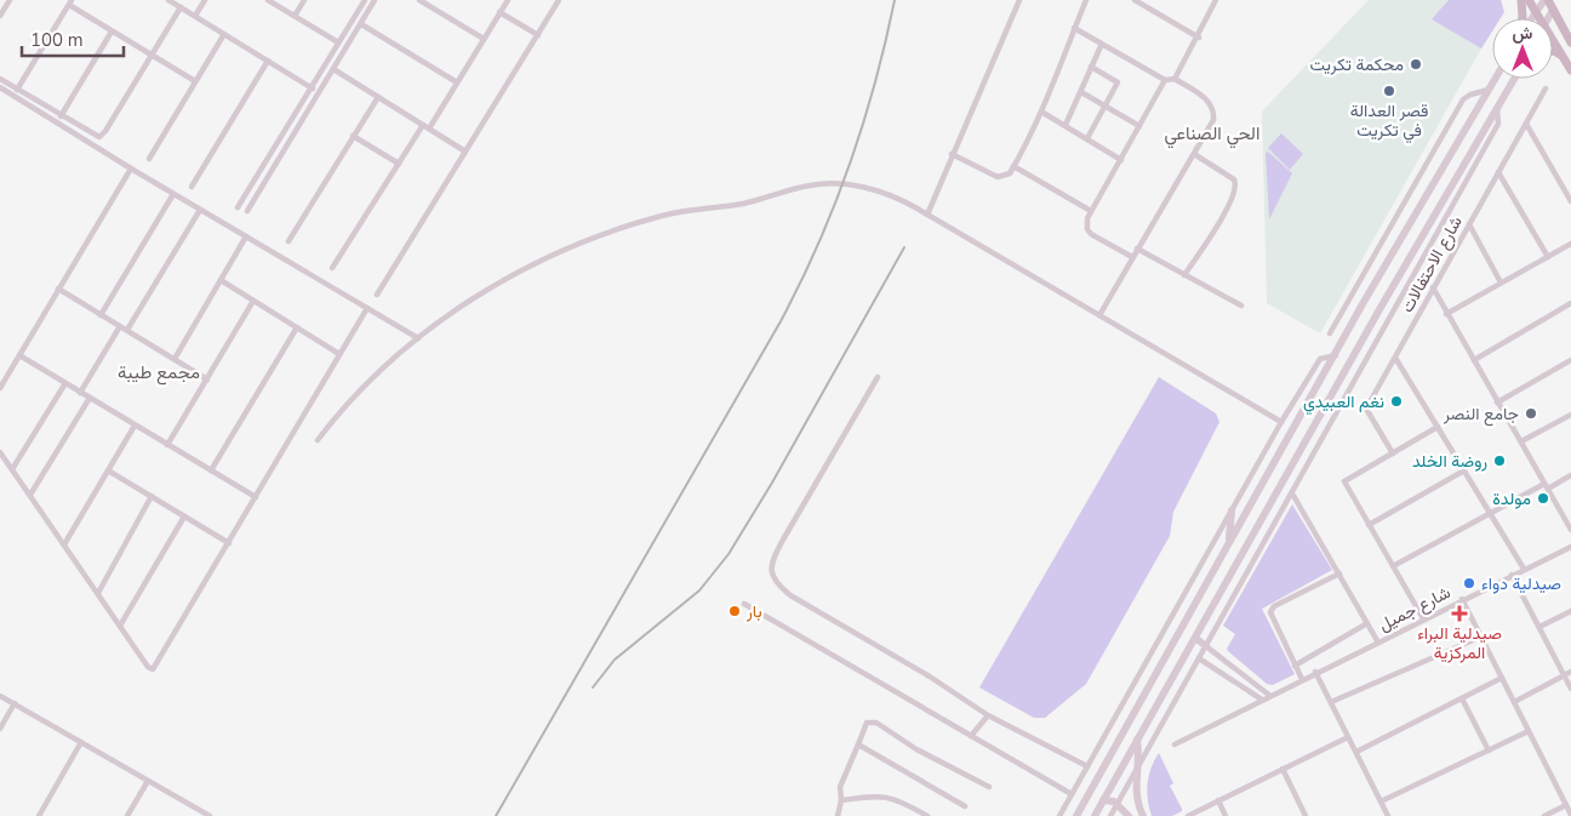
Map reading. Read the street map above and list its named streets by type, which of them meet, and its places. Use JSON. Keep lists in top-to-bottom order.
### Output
{
  "streets": {
    "street": ["شارع الاحتفالات", "شارع جميل"]
  },
  "districts": ["الحي الصناعي", "مجمع طيبة"],
  "places": {
    "other": [
      "محكمة تكريت",
      "قصر العدالة في تكريت",
      "نغم العبيدي",
      "جامع النصر",
      "روضة الخلد",
      "مولدة",
      "صيدلية دواء",
      "بار"
    ],
    "health": ["صيدلية البراء المركزية"]
  },
  "scale_bar": "100 m",
  "north": "top"
}
